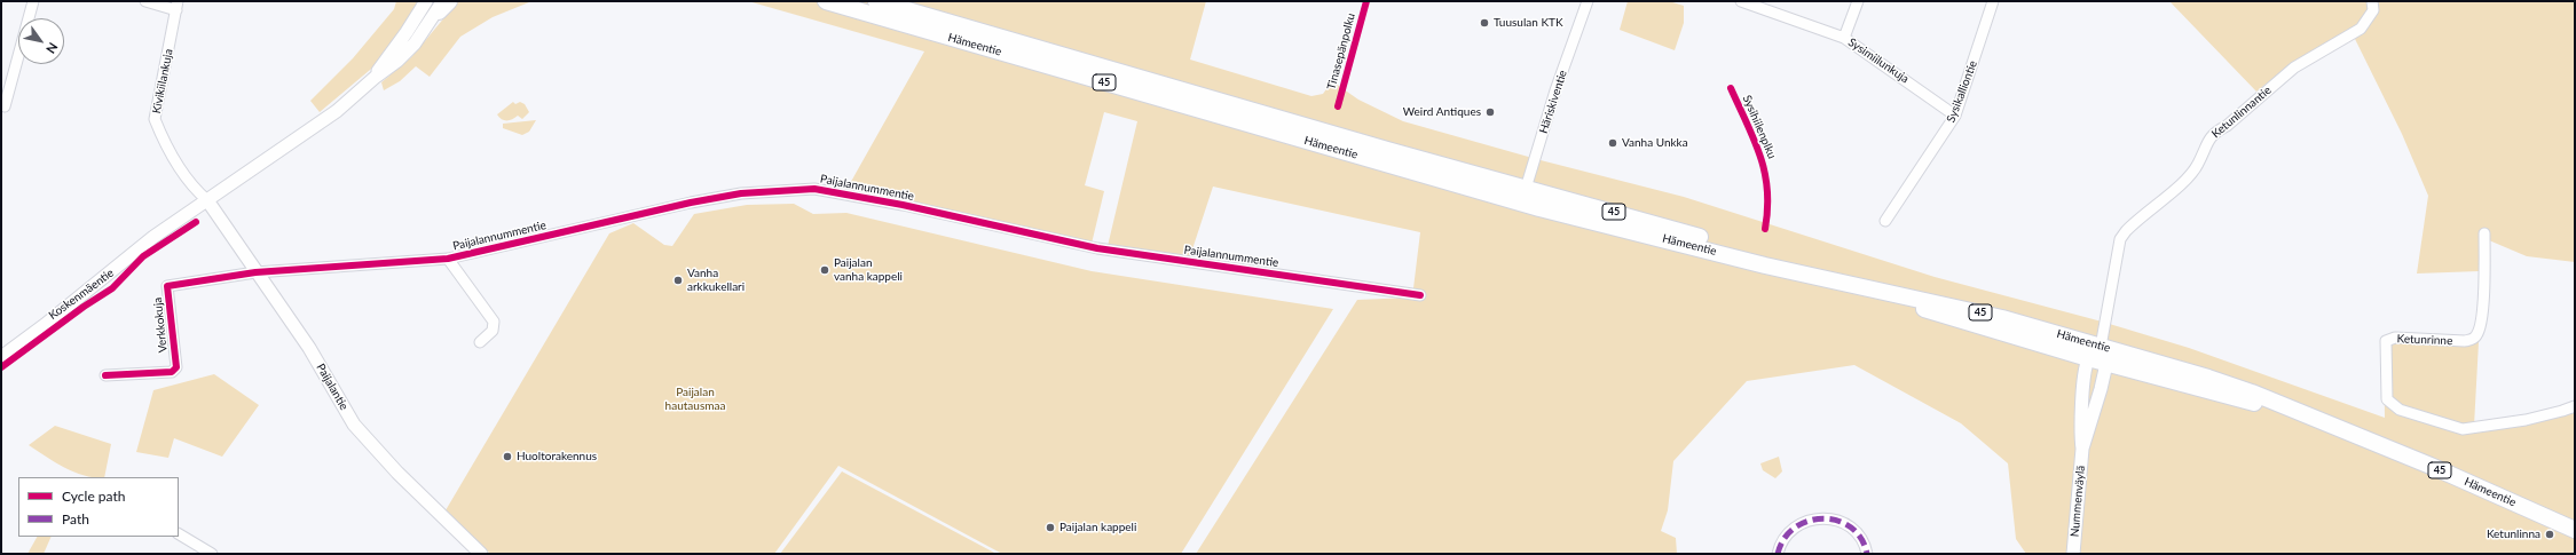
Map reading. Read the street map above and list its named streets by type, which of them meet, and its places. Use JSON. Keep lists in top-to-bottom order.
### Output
{
  "streets": {
    "main road": ["Hämeentie", "45"],
    "street": [
      "Sysimiilunkuja",
      "Kivikiilankuja",
      "Sysikalliontie",
      "Häriskiventie",
      "Ketunlinnantie",
      "Paijalannummentie",
      "Koskenmäentie",
      "Verkkokuja",
      "Ketunrinne",
      "Paijalantie",
      "Nummenväylä"
    ],
    "cycle path": ["Tinasepänpolku", "Sysihiilenplku"]
  },
  "crossings": [
    ["Hämeentie", "Häriskiventie"],
    ["Hämeentie", "Ketunlinnantie"],
    ["Hämeentie", "Nummenväylä"],
    ["Sysimiilunkuja", "Sysikalliontie"],
    ["Kivikiilankuja", "Koskenmäentie"],
    ["Kivikiilankuja", "Paijalantie"],
    ["Paijalannummentie", "Verkkokuja"],
    ["Paijalannummentie", "Paijalantie"],
    ["Koskenmäentie", "Paijalantie"],
    ["Verkkokuja", "Paijalantie"]
  ],
  "parks": ["Paijalan hautausmaa"],
  "places": [
    "Tuusulan KTK",
    "Weird Antiques",
    "Vanha Unkka",
    "Paijalan vanha kappeli",
    "Vanha arkkukellari",
    "Huoltorakennus",
    "Paijalan kappeli",
    "Ketunlinna"
  ],
  "legend": ["Cycle path", "Path"],
  "north": "bottom right"
}
